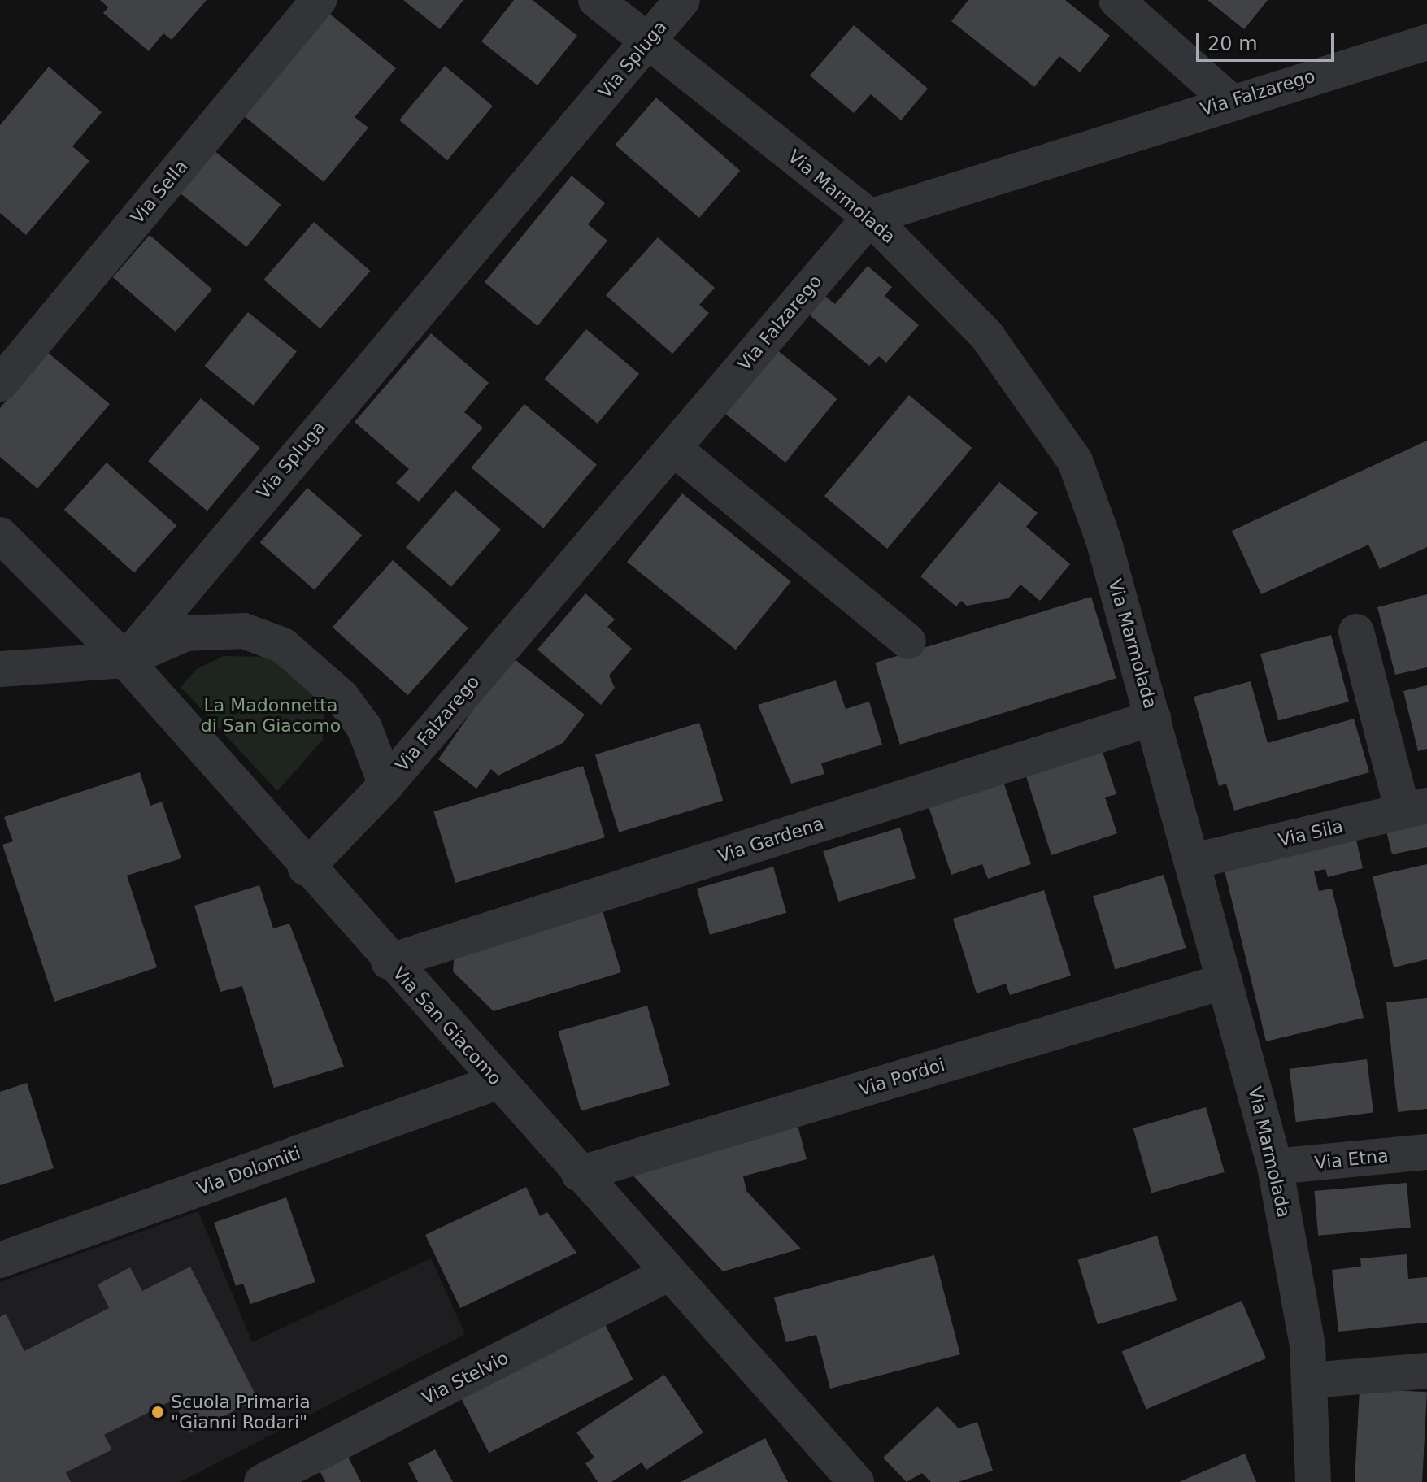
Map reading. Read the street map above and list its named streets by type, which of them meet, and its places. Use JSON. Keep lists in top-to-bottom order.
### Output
{
  "streets": {
    "street": [
      "Via Spluga",
      "Via Falzarego",
      "Via Sella",
      "Via Marmolada",
      "Via Sila",
      "Via Gardena",
      "Via San Giacomo",
      "Via Pordoi",
      "Via Etna",
      "Via Dolomiti",
      "Via Stelvio"
    ]
  },
  "crossings": [
    ["Via Spluga", "Via Marmolada"],
    ["Via Spluga", "Via San Giacomo"],
    ["Via Falzarego", "Via Marmolada"],
    ["Via Falzarego", "Via San Giacomo"],
    ["Via Marmolada", "Via Sila"],
    ["Via Marmolada", "Via Gardena"],
    ["Via Marmolada", "Via Pordoi"],
    ["Via Marmolada", "Via Etna"],
    ["Via Gardena", "Via San Giacomo"],
    ["Via San Giacomo", "Via Pordoi"],
    ["Via San Giacomo", "Via Dolomiti"],
    ["Via San Giacomo", "Via Stelvio"]
  ],
  "parks": ["La Madonnetta di San Giacomo"],
  "places": ["Scuola Primaria \"Gianni Rodari\""],
  "scale_bar": "20 m"
}
